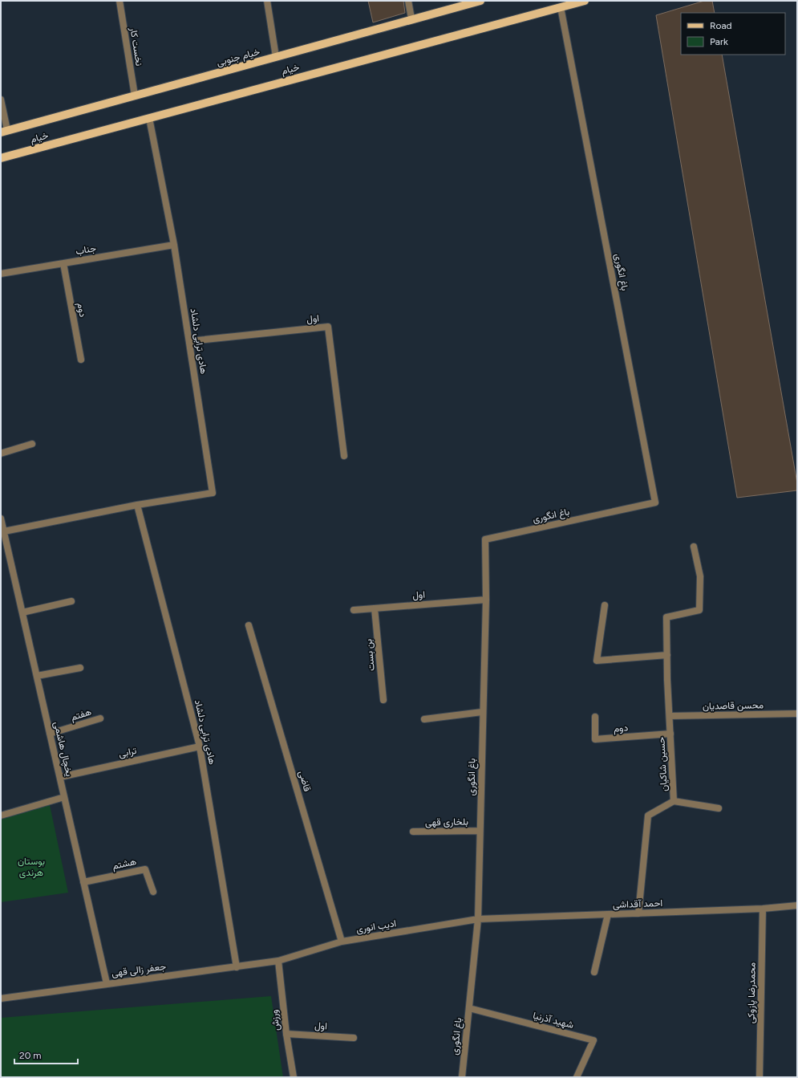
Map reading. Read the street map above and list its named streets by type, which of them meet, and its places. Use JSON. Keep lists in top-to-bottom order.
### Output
{
  "streets": {
    "main road": ["خیام جنوبی", "خیام"],
    "street": [
      "نخست کار",
      "جناب",
      "باغ انگوری",
      "دوم",
      "اول",
      "هادی ترابی دلشاد",
      "بن بست",
      "محسن قاصدیان",
      "هفتم",
      "یخچال هاشمی",
      "ترابی",
      "حسین شاکیان",
      "قاضی",
      "بلخاری قهی",
      "هشتم",
      "احمد آقداشی",
      "ادیب انوری",
      "جعفر زالی قهی",
      "محمدرضا پازوکی",
      "ورزش",
      "شهید آذرنیا"
    ]
  },
  "crossings": [
    ["نخست کار", "خیام جنوبی"],
    ["خیام", "باغ انگوری"],
    ["خیام", "هادی ترابی دلشاد"],
    ["جناب", "دوم"],
    ["جناب", "هادی ترابی دلشاد"],
    ["باغ انگوری", "اول"],
    ["باغ انگوری", "بلخاری قهی"],
    ["باغ انگوری", "احمد آقداشی"],
    ["باغ انگوری", "ادیب انوری"],
    ["باغ انگوری", "شهید آذرنیا"],
    ["دوم", "حسین شاکیان"],
    ["اول", "هادی ترابی دلشاد"],
    ["اول", "بن بست"],
    ["اول", "ورزش"],
    ["هادی ترابی دلشاد", "یخچال هاشمی"],
    ["هادی ترابی دلشاد", "ترابی"],
    ["هادی ترابی دلشاد", "جعفر زالی قهی"],
    ["محسن قاصدیان", "حسین شاکیان"],
    ["هفتم", "یخچال هاشمی"],
    ["یخچال هاشمی", "ترابی"],
    ["یخچال هاشمی", "هشتم"],
    ["یخچال هاشمی", "جعفر زالی قهی"],
    ["حسین شاکیان", "احمد آقداشی"],
    ["قاضی", "ادیب انوری"],
    ["احمد آقداشی", "ادیب انوری"],
    ["احمد آقداشی", "محمدرضا پازوکی"],
    ["ادیب انوری", "جعفر زالی قهی"],
    ["ادیب انوری", "ورزش"],
    ["جعفر زالی قهی", "ورزش"]
  ],
  "parks": ["بوستان هرندی"],
  "legend": ["Road", "Park"],
  "scale_bar": "20 m"
}
